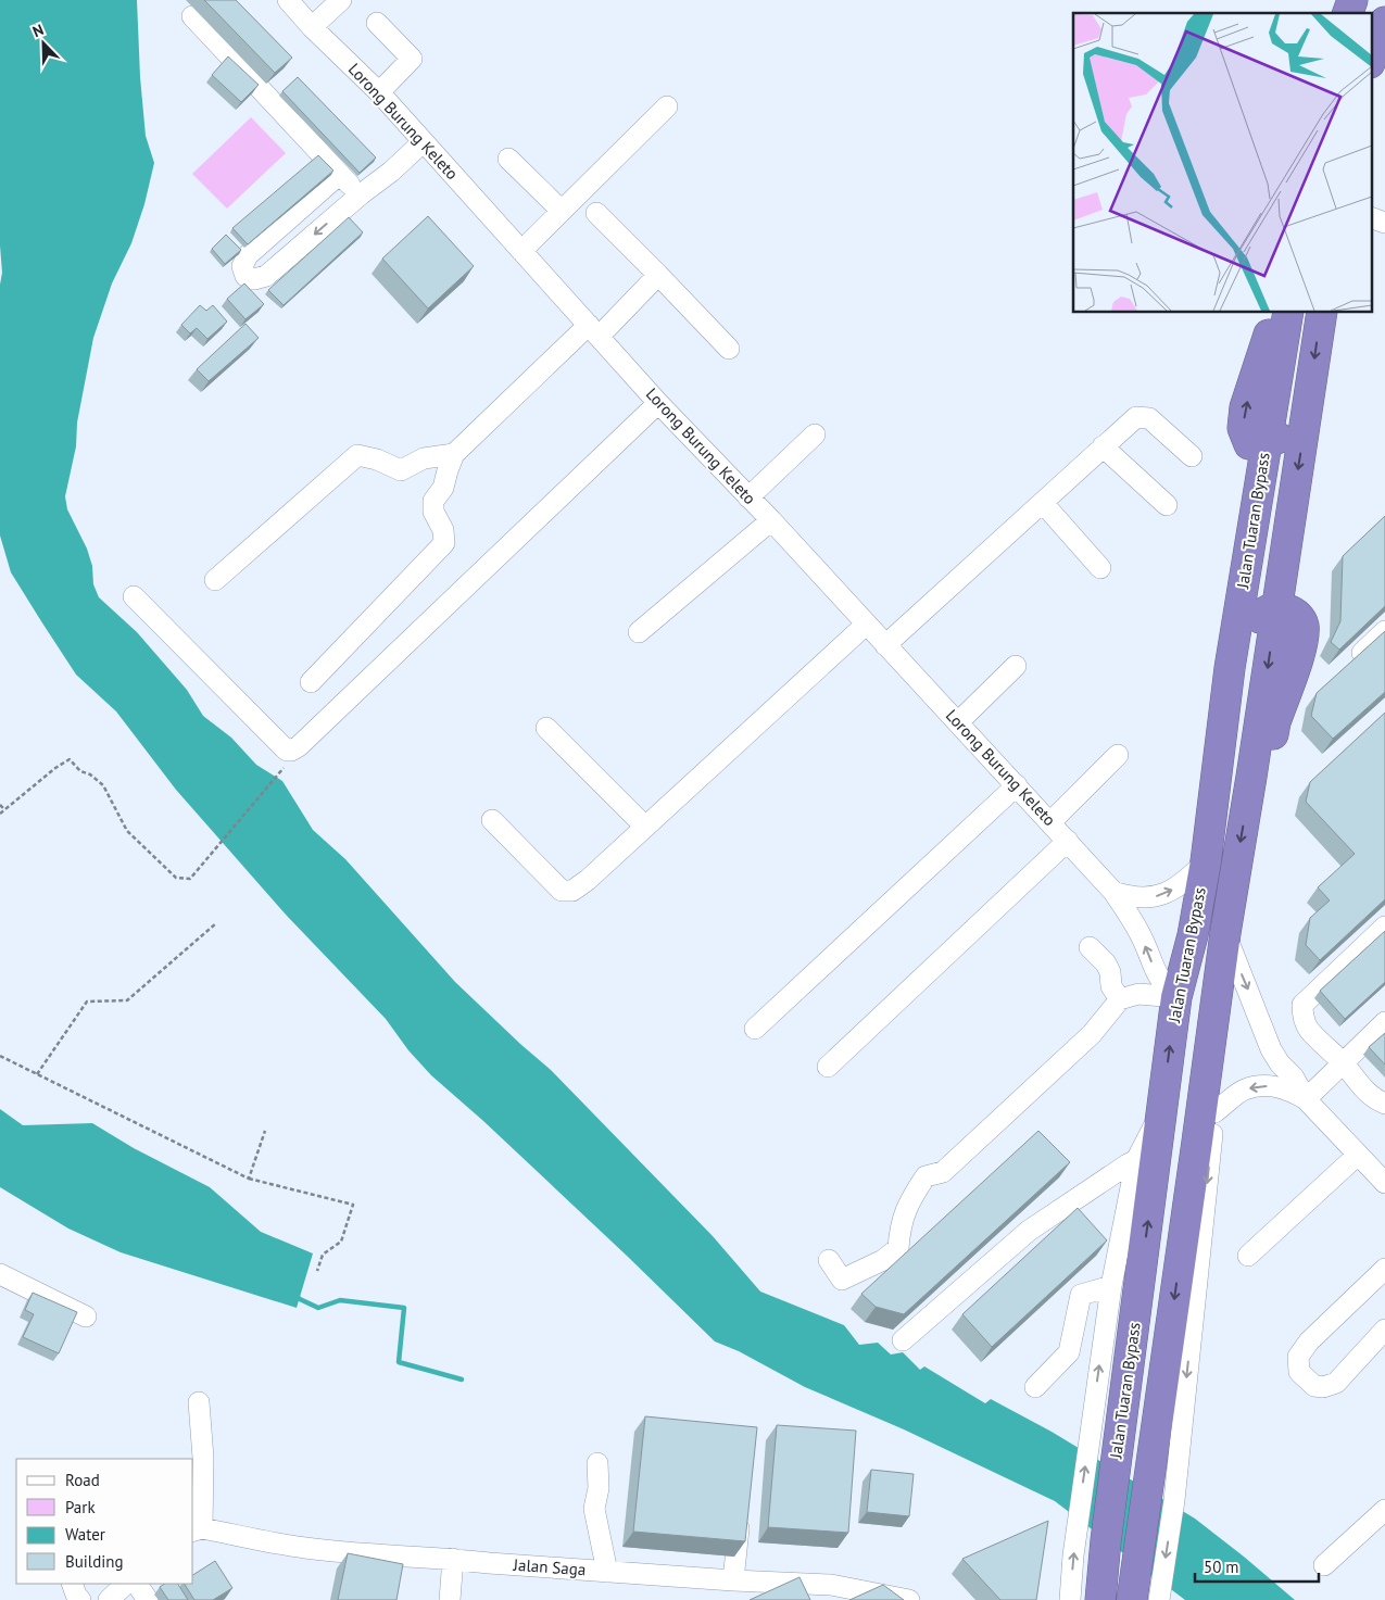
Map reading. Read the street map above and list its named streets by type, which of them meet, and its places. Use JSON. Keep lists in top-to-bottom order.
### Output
{
  "streets": {
    "highway": ["Jalan Tuaran Bypass"],
    "street": ["Lorong Burung Keleto", "Jalan Saga"]
  },
  "crossings": [
    ["Lorong Burung Keleto", "Jalan Tuaran Bypass"]
  ],
  "legend": [
    "Road",
    "Park",
    "Water",
    "Building"
  ],
  "scale_bar": "50 m",
  "north": "top left"
}
